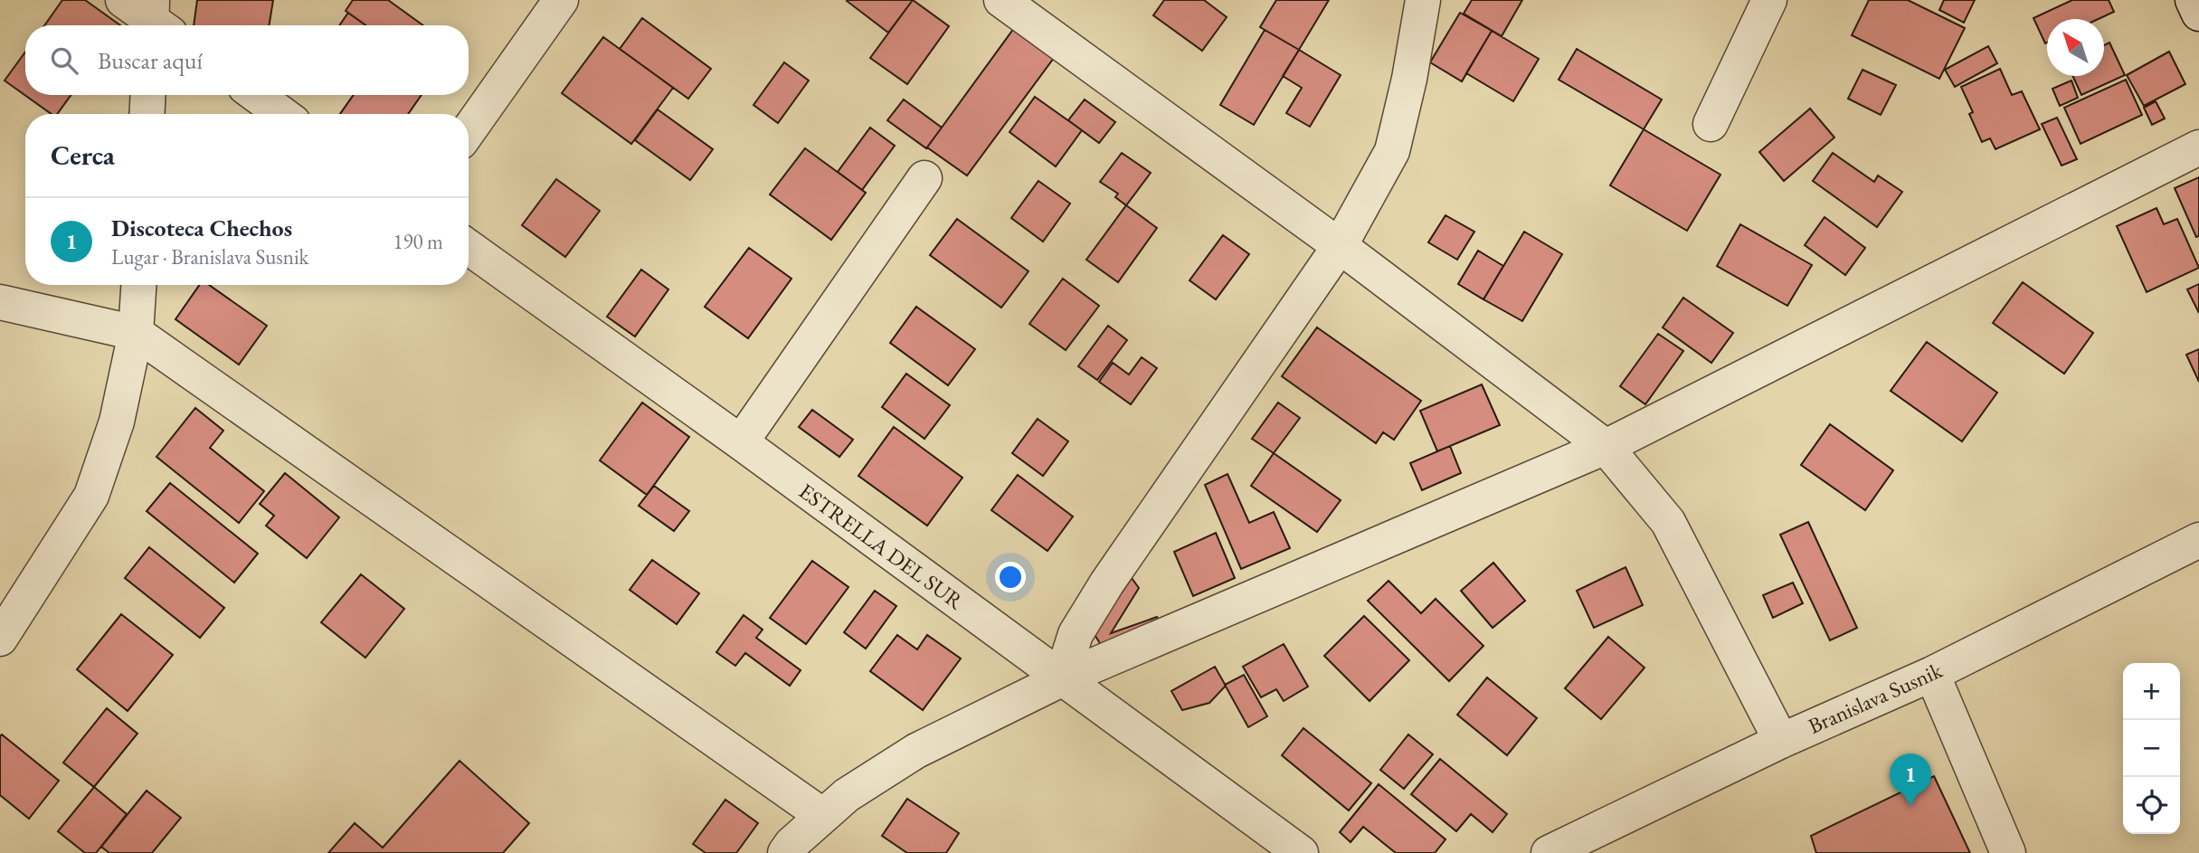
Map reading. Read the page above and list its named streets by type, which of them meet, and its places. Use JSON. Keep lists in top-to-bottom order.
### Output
{
  "streets": {
    "street": ["ESTRELLA DEL SUR", "Branislava Susnik"]
  },
  "north": "top left",
  "page": {
    "search": "Buscar aquí",
    "heading": "Cerca",
    "list": [
      {
        "mark": "1",
        "name": "Discoteca Chechos",
        "note": "Lugar · Branislava Susnik",
        "value": "190 m"
      }
    ],
    "map_buttons": ["+", "−"],
    "pins": "1"
  }
}
